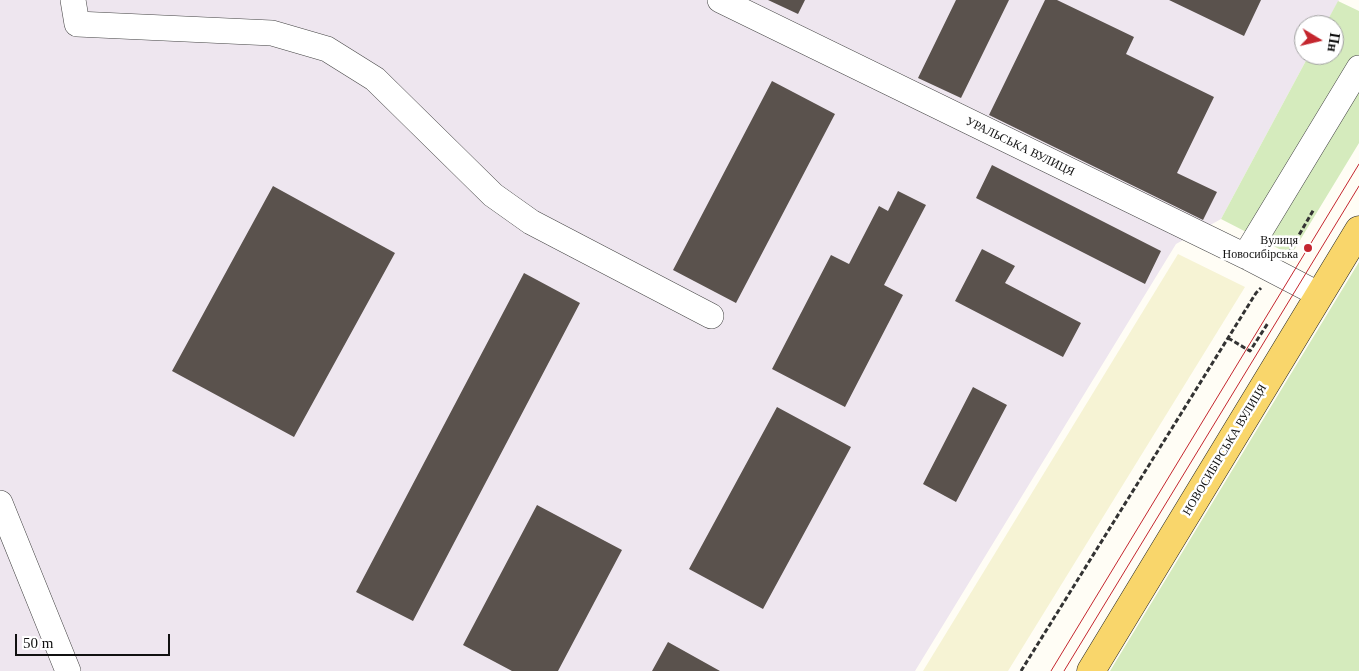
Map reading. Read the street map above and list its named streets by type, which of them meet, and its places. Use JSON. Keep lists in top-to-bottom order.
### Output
{
  "streets": {
    "main road": ["НОВОСИБІРСЬКА ВУЛИЦЯ"],
    "street": ["УРАЛЬСЬКА ВУЛИЦЯ"]
  },
  "crossings": [
    ["УРАЛЬСЬКА ВУЛИЦЯ", "НОВОСИБІРСЬКА ВУЛИЦЯ"]
  ],
  "places": ["Вулиця Новосибірська"],
  "scale_bar": "50 m",
  "north": "right"
}
